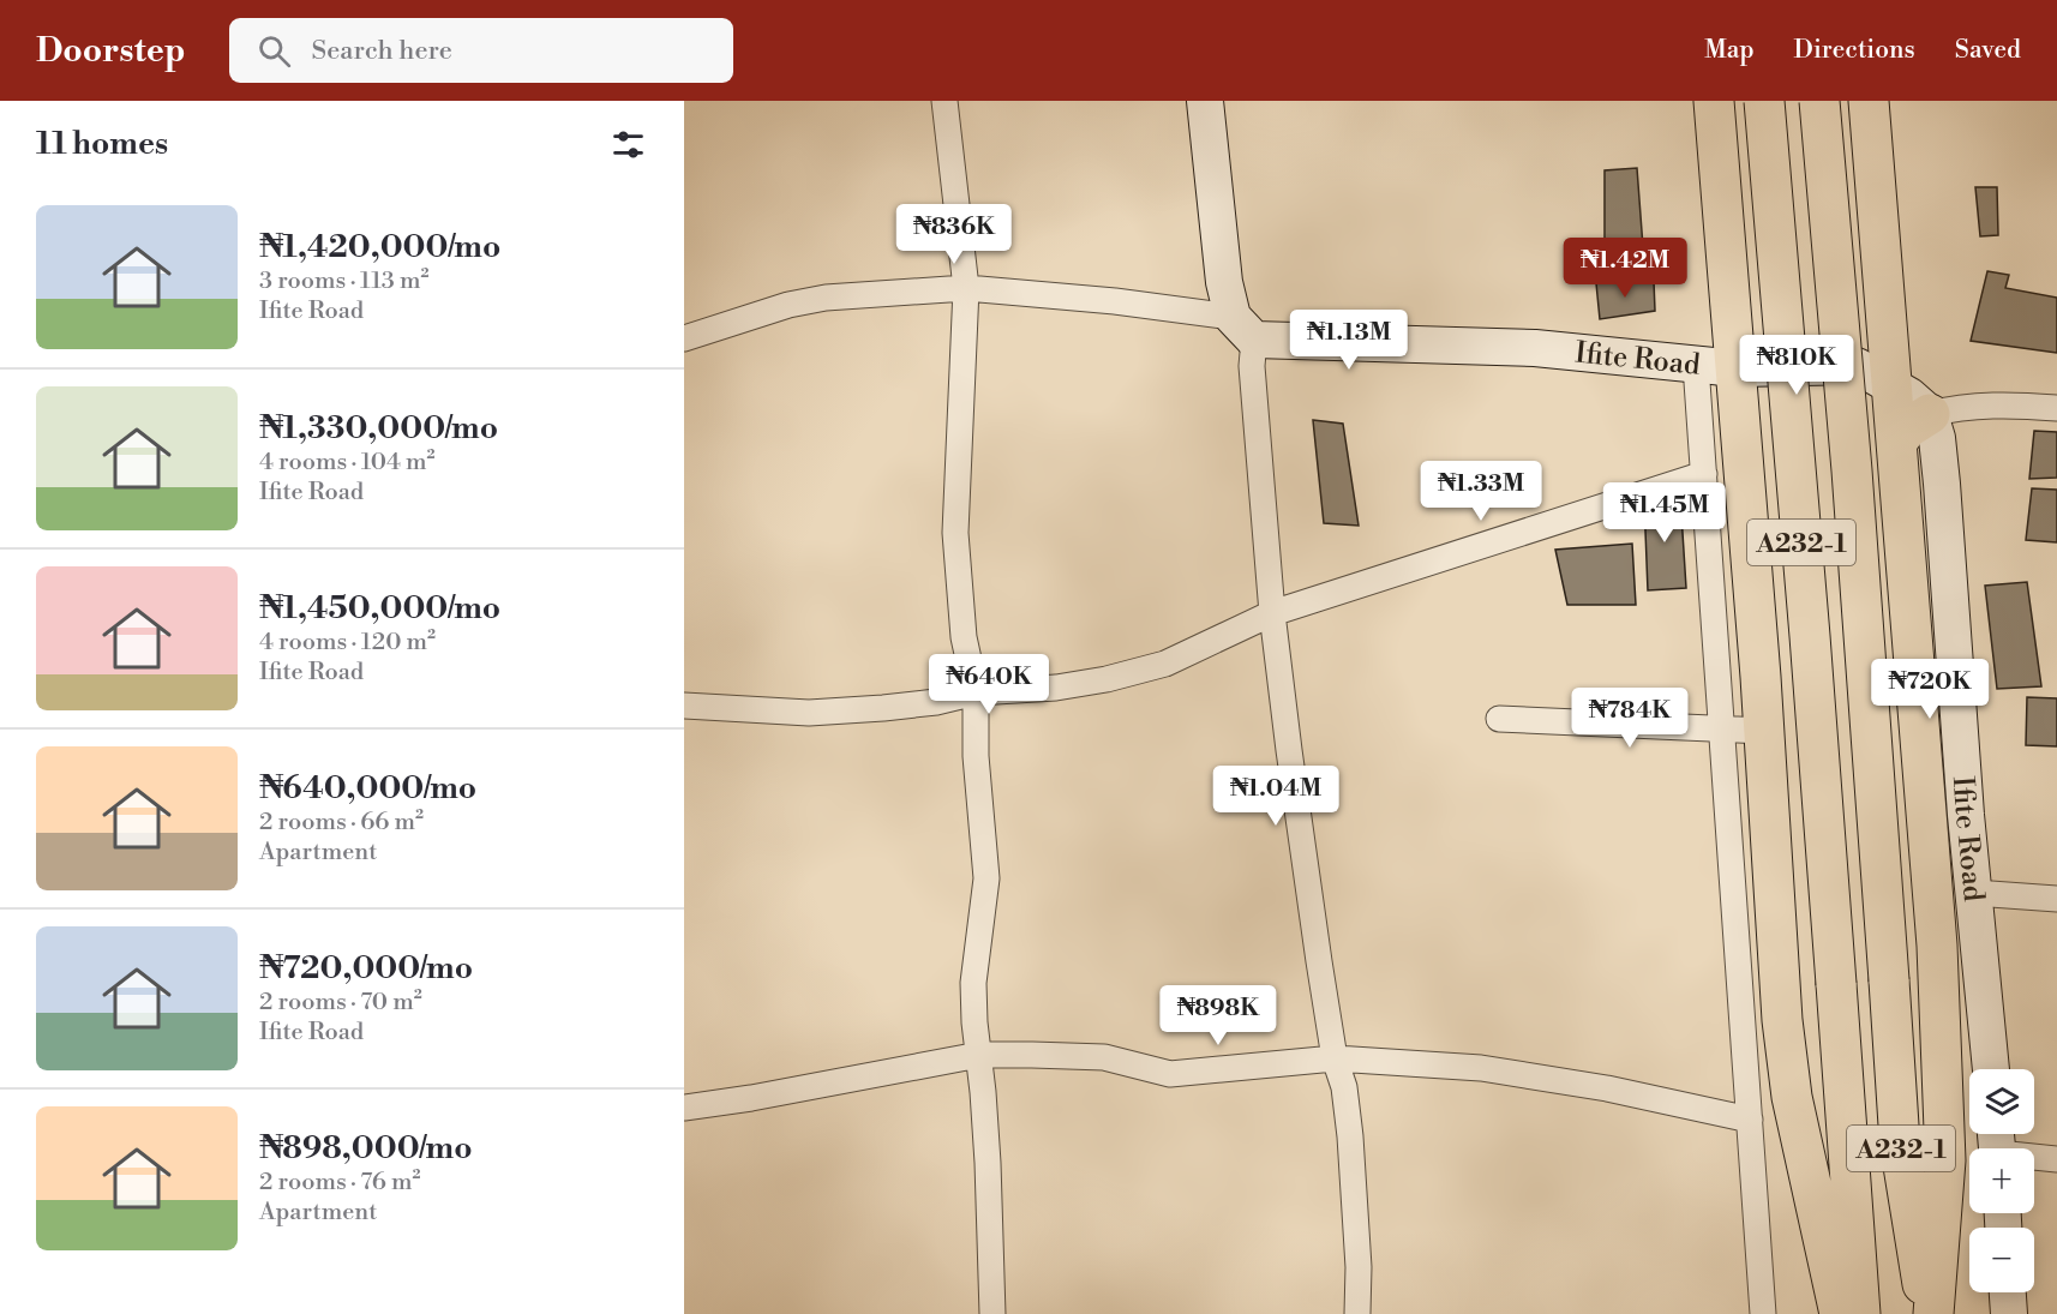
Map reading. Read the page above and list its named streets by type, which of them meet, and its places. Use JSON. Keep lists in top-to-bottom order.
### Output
{
  "streets": {
    "highway": ["A232-1"],
    "street": ["Ifite Road"]
  },
  "page": {
    "header": "Doorstep",
    "search": "Search here",
    "nav": ["Map", "Directions", "Saved"],
    "heading": "11 homes",
    "list": [
      {
        "name": "₦1,420,000/mo",
        "note": "3 rooms · 113 m² · Ifite Road"
      },
      {
        "name": "₦1,330,000/mo",
        "note": "4 rooms · 104 m² · Ifite Road"
      },
      {
        "name": "₦1,450,000/mo",
        "note": "4 rooms · 120 m² · Ifite Road"
      },
      {
        "name": "₦640,000/mo",
        "note": "2 rooms · 66 m² · Apartment"
      },
      {
        "name": "₦720,000/mo",
        "note": "2 rooms · 70 m² · Ifite Road"
      },
      {
        "name": "₦898,000/mo",
        "note": "2 rooms · 76 m² · Apartment"
      }
    ],
    "price": [
      "₦836K",
      "₦1.42M",
      "₦1.13M",
      "₦810K",
      "₦1.33M",
      "₦1.45M",
      "₦640K",
      "₦720K",
      "₦784K",
      "₦1.04M",
      "₦898K"
    ],
    "map_buttons": ["+", "−"]
  }
}
